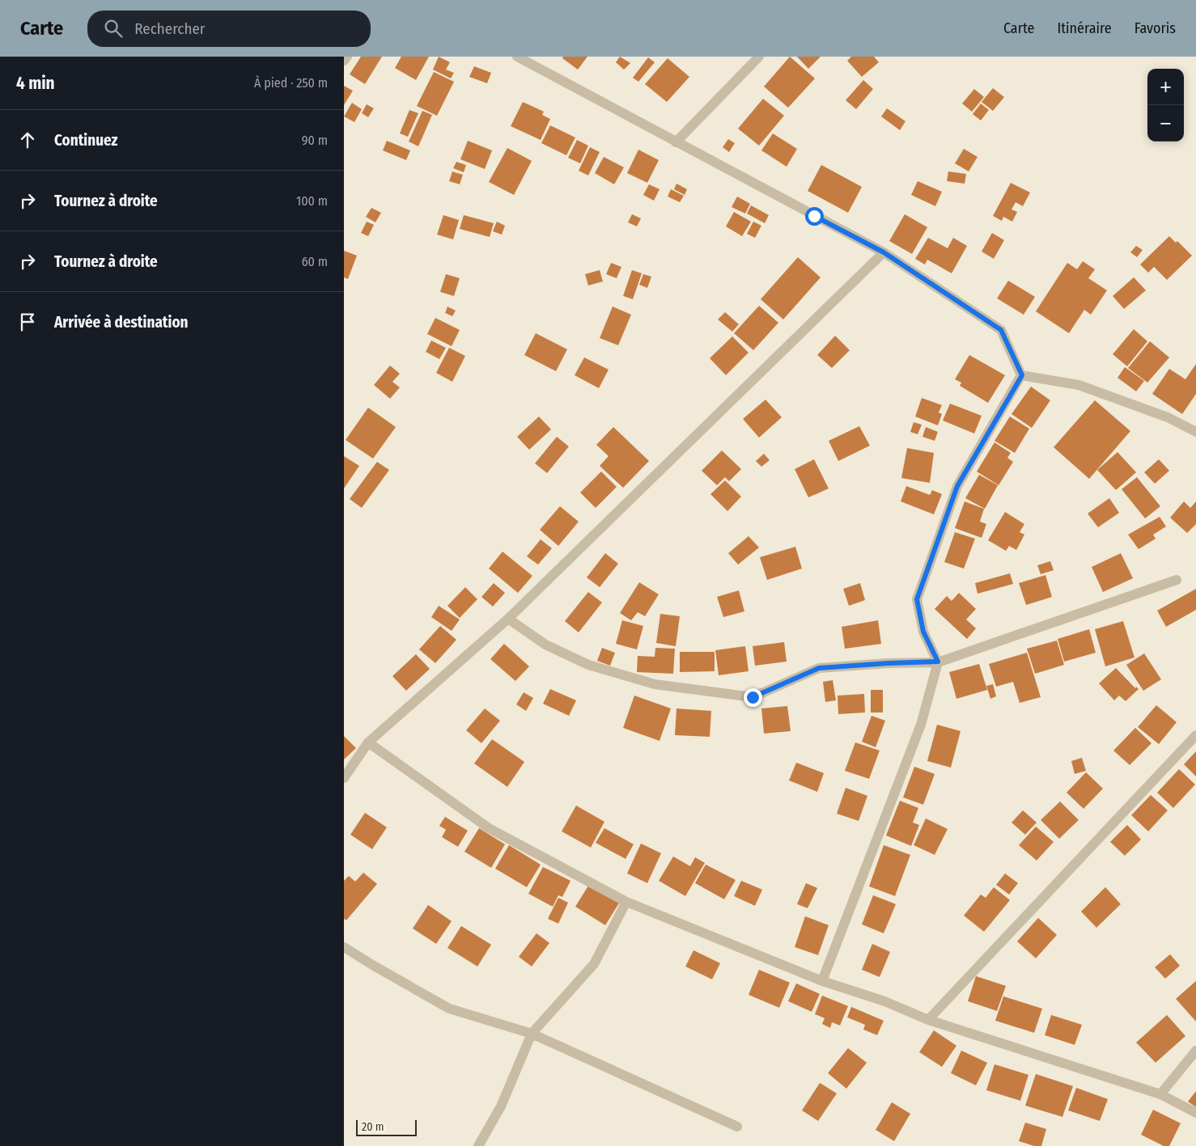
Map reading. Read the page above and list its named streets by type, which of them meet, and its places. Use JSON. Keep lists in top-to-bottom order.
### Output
{
  "scale_bar": "20 m",
  "page": {
    "header": "Carte",
    "search": "Rechercher",
    "nav": ["Carte", "Itinéraire", "Favoris"],
    "heading": ["4 min", "À pied · 250 m"],
    "map_buttons": ["+", "−"],
    "list": [
      ["Continuez", "90 m"],
      ["Tournez à droite", "100 m"],
      ["Tournez à droite", "60 m"],
      "Arrivée à destination"
    ],
    "scale": "20 m"
  }
}
